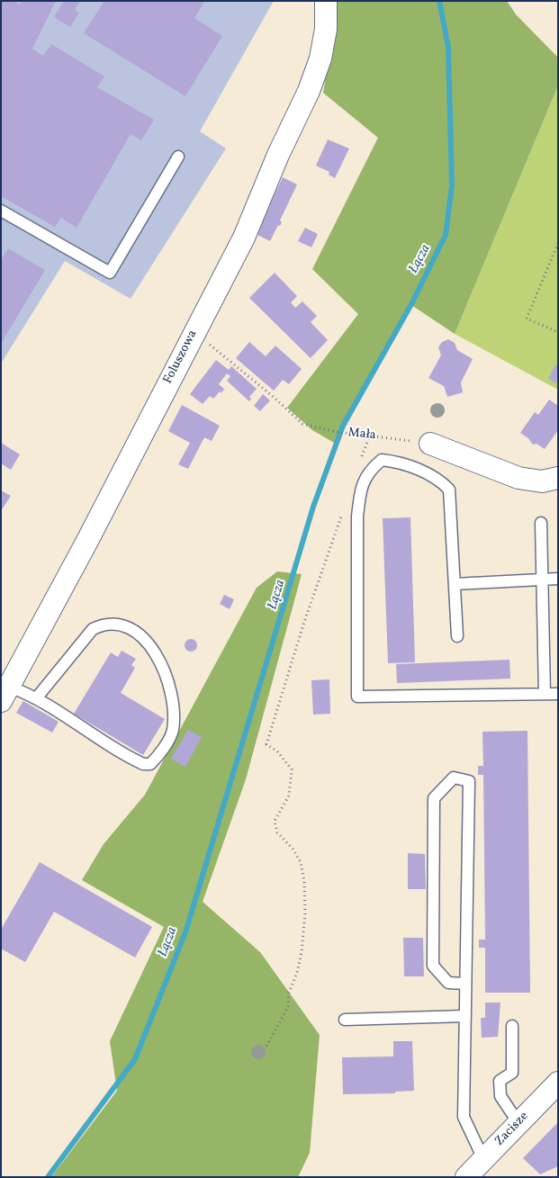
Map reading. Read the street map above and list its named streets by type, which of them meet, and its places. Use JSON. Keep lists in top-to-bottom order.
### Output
{
  "streets": {
    "street": ["Foluszowa", "Zacisze"],
    "path": ["Mała"]
  },
  "crossings": [
    ["Foluszowa", "Mała"]
  ],
  "water": ["Łącza"]
}
